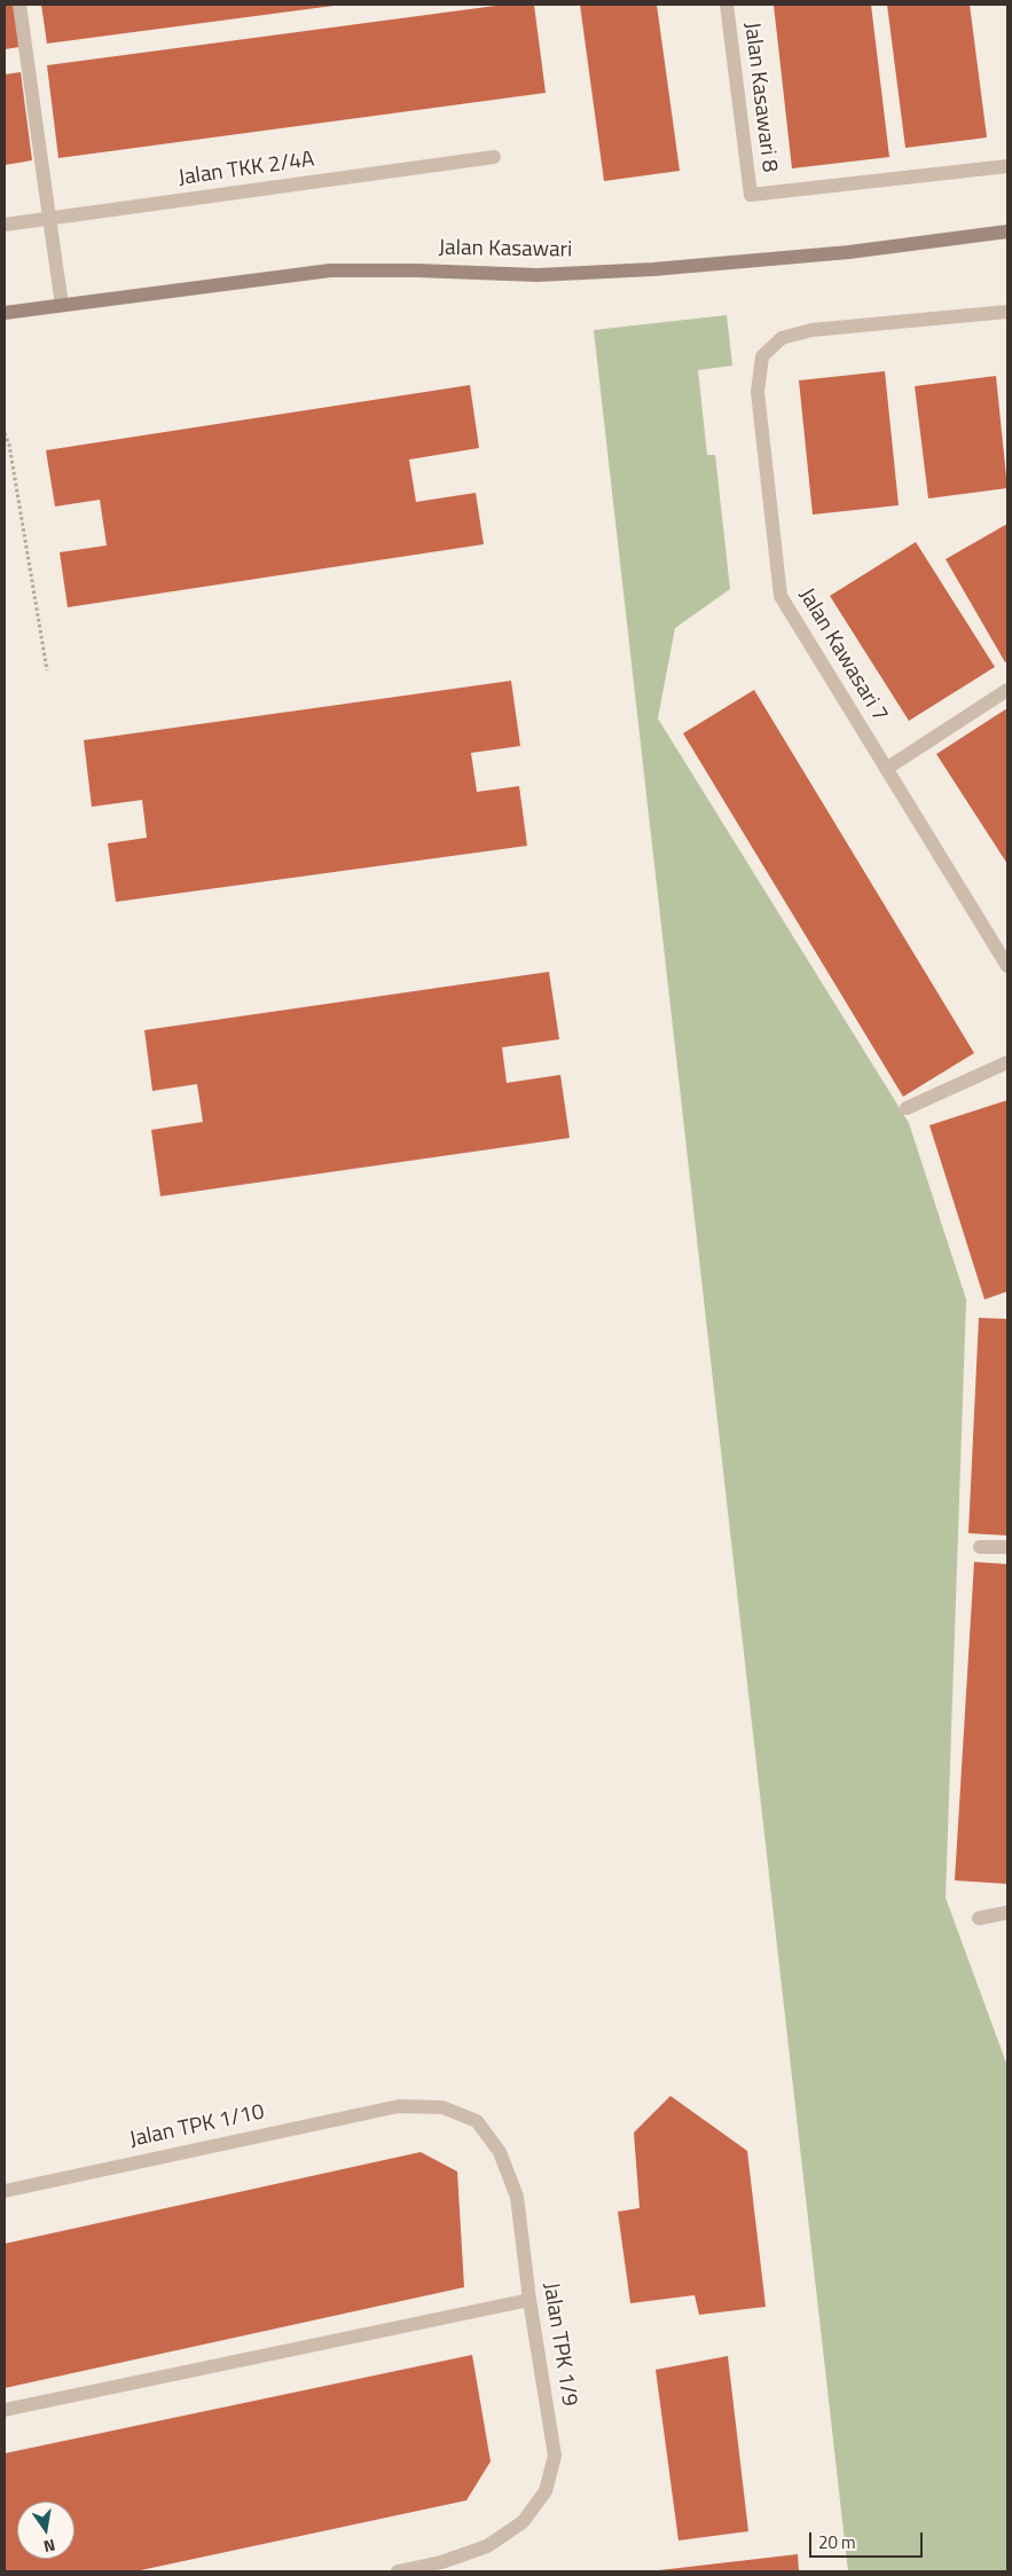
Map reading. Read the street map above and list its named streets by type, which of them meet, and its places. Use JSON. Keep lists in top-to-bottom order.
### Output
{
  "streets": {
    "street": [
      "Jalan Kasawari 8",
      "Jalan TKK 2/4A",
      "Jalan Kasawari",
      "Jalan Kawasari 7",
      "Jalan TPK 1/10",
      "Jalan TPK 1/9"
    ]
  },
  "crossings": [
    ["Jalan TPK 1/10", "Jalan TPK 1/9"]
  ],
  "scale_bar": "20 m",
  "north": "bottom"
}
